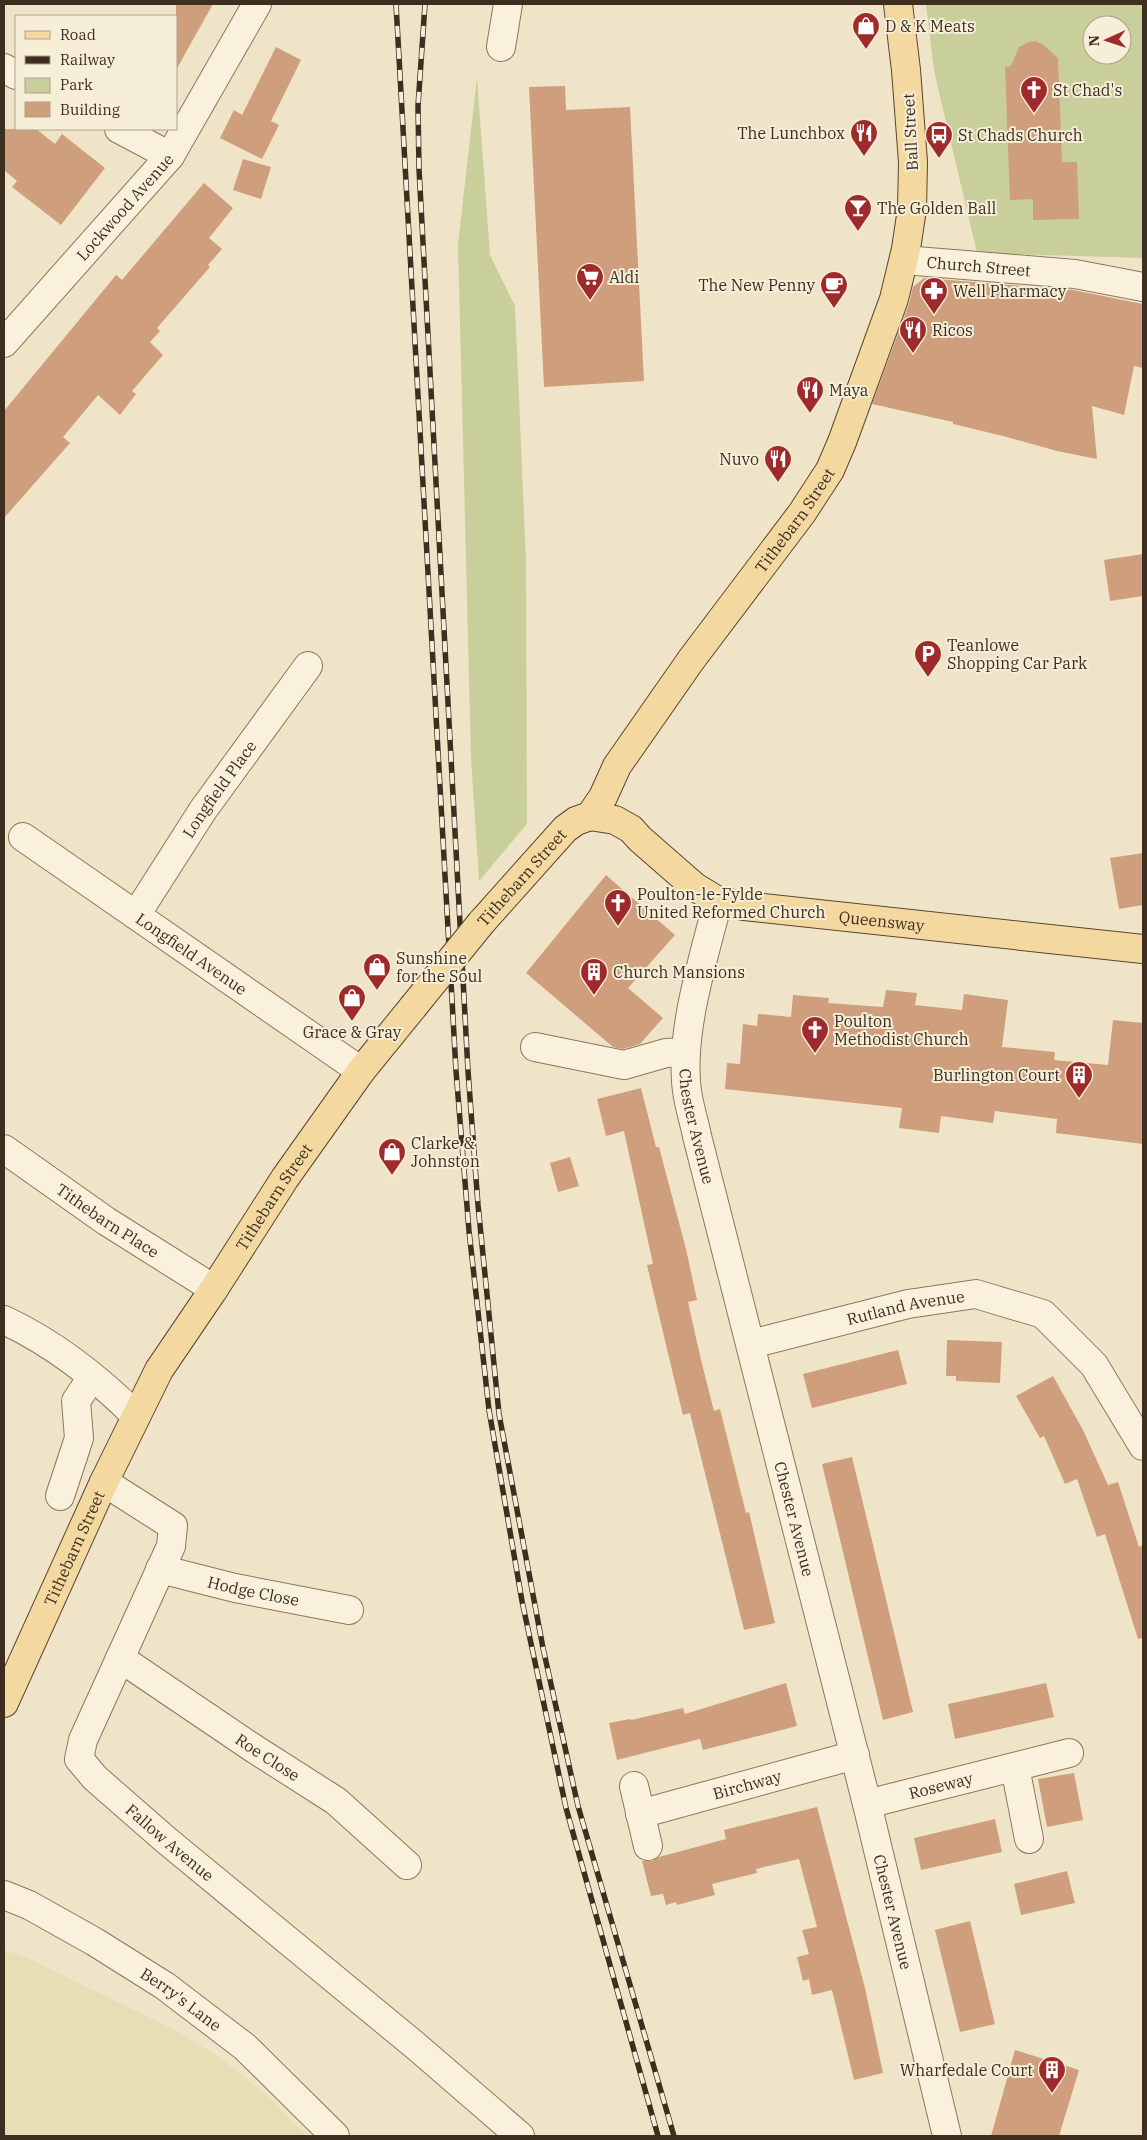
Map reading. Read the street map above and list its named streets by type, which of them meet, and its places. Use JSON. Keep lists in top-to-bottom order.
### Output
{
  "streets": {
    "main road": ["Ball Street", "Tithebarn Street", "Queensway"],
    "street": [
      "Lockwood Avenue",
      "Church Street",
      "Longfield Place",
      "Longfield Avenue",
      "Chester Avenue",
      "Tithebarn Place",
      "Rutland Avenue",
      "Hodge Close",
      "Roe Close",
      "Birchway",
      "Roseway",
      "Fallow Avenue",
      "Berry's Lane"
    ]
  },
  "crossings": [
    ["Ball Street", "Church Street"],
    ["Ball Street", "Tithebarn Street"],
    ["Church Street", "Tithebarn Street"],
    ["Tithebarn Street", "Queensway"],
    ["Tithebarn Street", "Longfield Avenue"],
    ["Tithebarn Street", "Tithebarn Place"],
    ["Tithebarn Street", "Fallow Avenue"],
    ["Longfield Place", "Longfield Avenue"],
    ["Queensway", "Chester Avenue"],
    ["Chester Avenue", "Rutland Avenue"],
    ["Chester Avenue", "Birchway"],
    ["Chester Avenue", "Roseway"],
    ["Hodge Close", "Fallow Avenue"],
    ["Roe Close", "Fallow Avenue"]
  ],
  "places": {
    "shop": [
      "D & K Meats",
      "Sunshine for the Soul",
      "Grace & Gray",
      "Clarke & Johnston"
    ],
    "church": ["St Chad's", "Poulton-le-Fylde United Reformed Church", "Poulton Methodist Church"],
    "restaurant": [
      "The Lunchbox",
      "Ricos",
      "Maya",
      "Nuvo"
    ],
    "bus stop": ["St Chads Church"],
    "bar": ["The Golden Ball"],
    "supermarket": ["Aldi"],
    "cafe": ["The New Penny"],
    "pharmacy": ["Well Pharmacy"],
    "parking": ["Teanlowe Shopping Car Park"],
    "building": ["Church Mansions", "Burlington Court", "Wharfedale Court"]
  },
  "legend": [
    "Road",
    "Railway",
    "Park",
    "Building"
  ],
  "north": "left"
}
